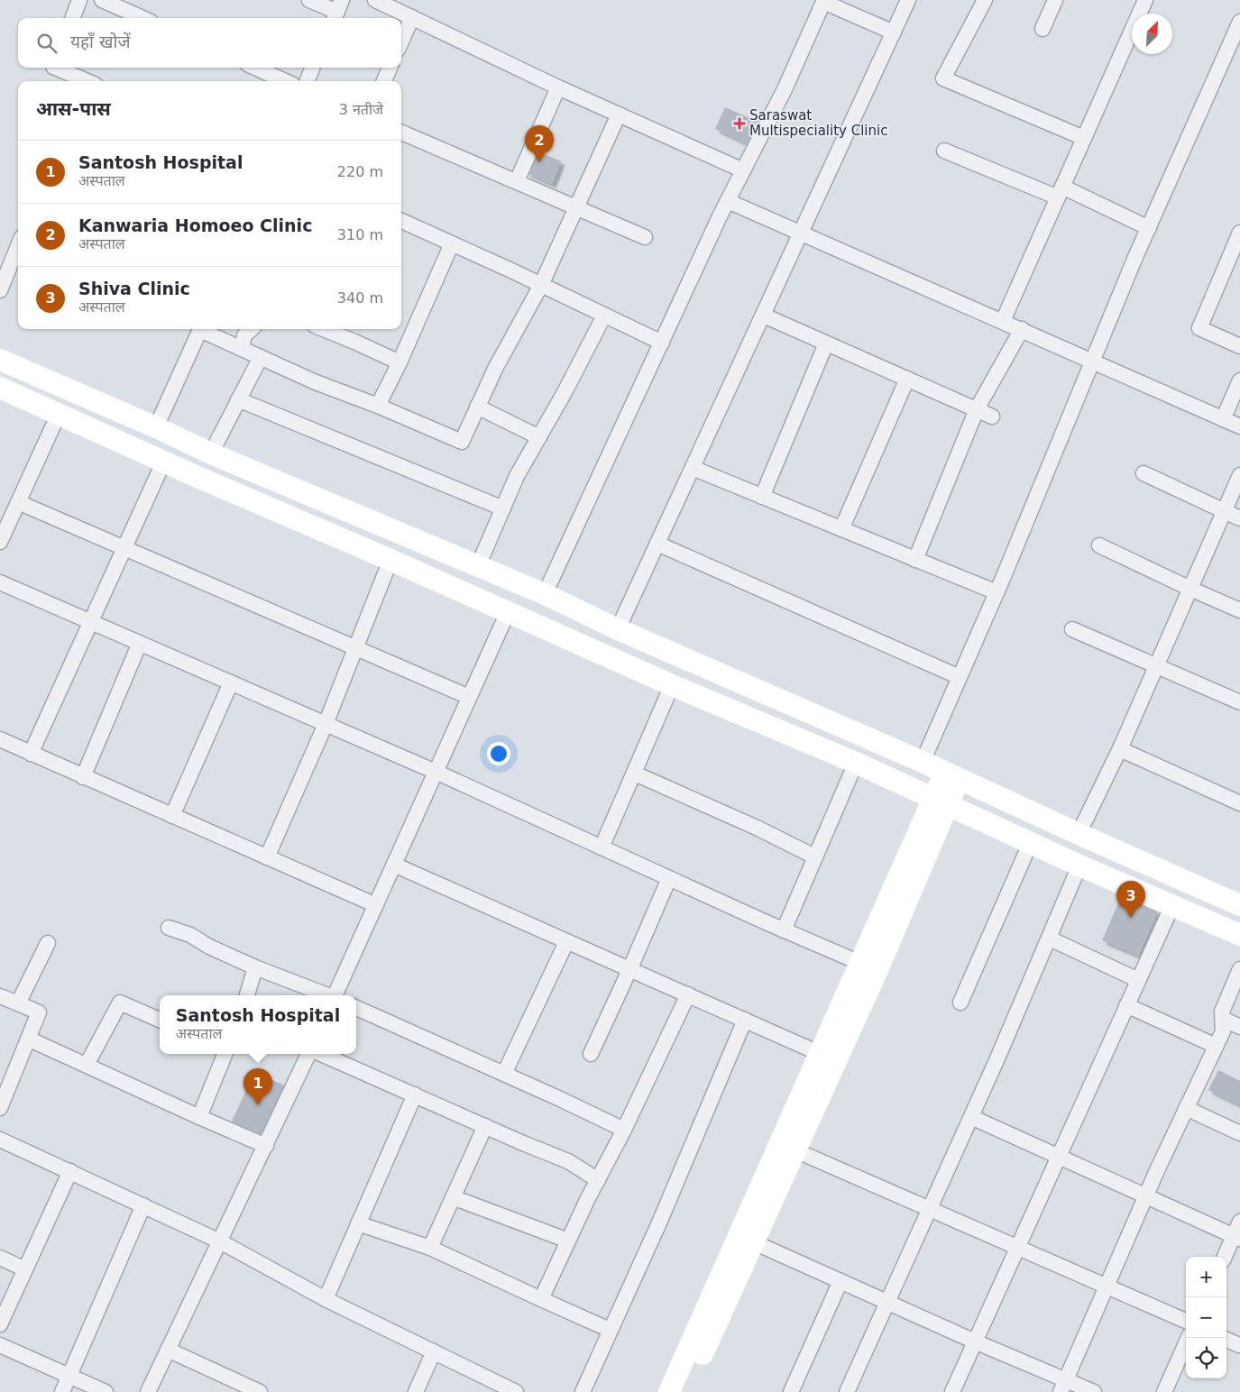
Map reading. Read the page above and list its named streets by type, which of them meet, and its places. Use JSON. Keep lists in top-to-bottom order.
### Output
{
  "places": {
    "health": ["Saraswat Multispeciality Clinic"]
  },
  "north": "top right",
  "page": {
    "search": "यहाँ खोजें",
    "heading": ["आस-पास", "3 नतीजे"],
    "pins": ["2", "3", "1"],
    "list": [
      {
        "mark": "1",
        "name": "Santosh Hospital",
        "note": "अस्पताल",
        "value": "220 m"
      },
      {
        "mark": "2",
        "name": "Kanwaria Homoeo Clinic",
        "note": "अस्पताल",
        "value": "310 m"
      },
      {
        "mark": "3",
        "name": "Shiva Clinic",
        "note": "अस्पताल",
        "value": "340 m"
      }
    ],
    "popup": ["Santosh Hospital", "अस्पताल"],
    "map_buttons": ["+", "−"]
  }
}
